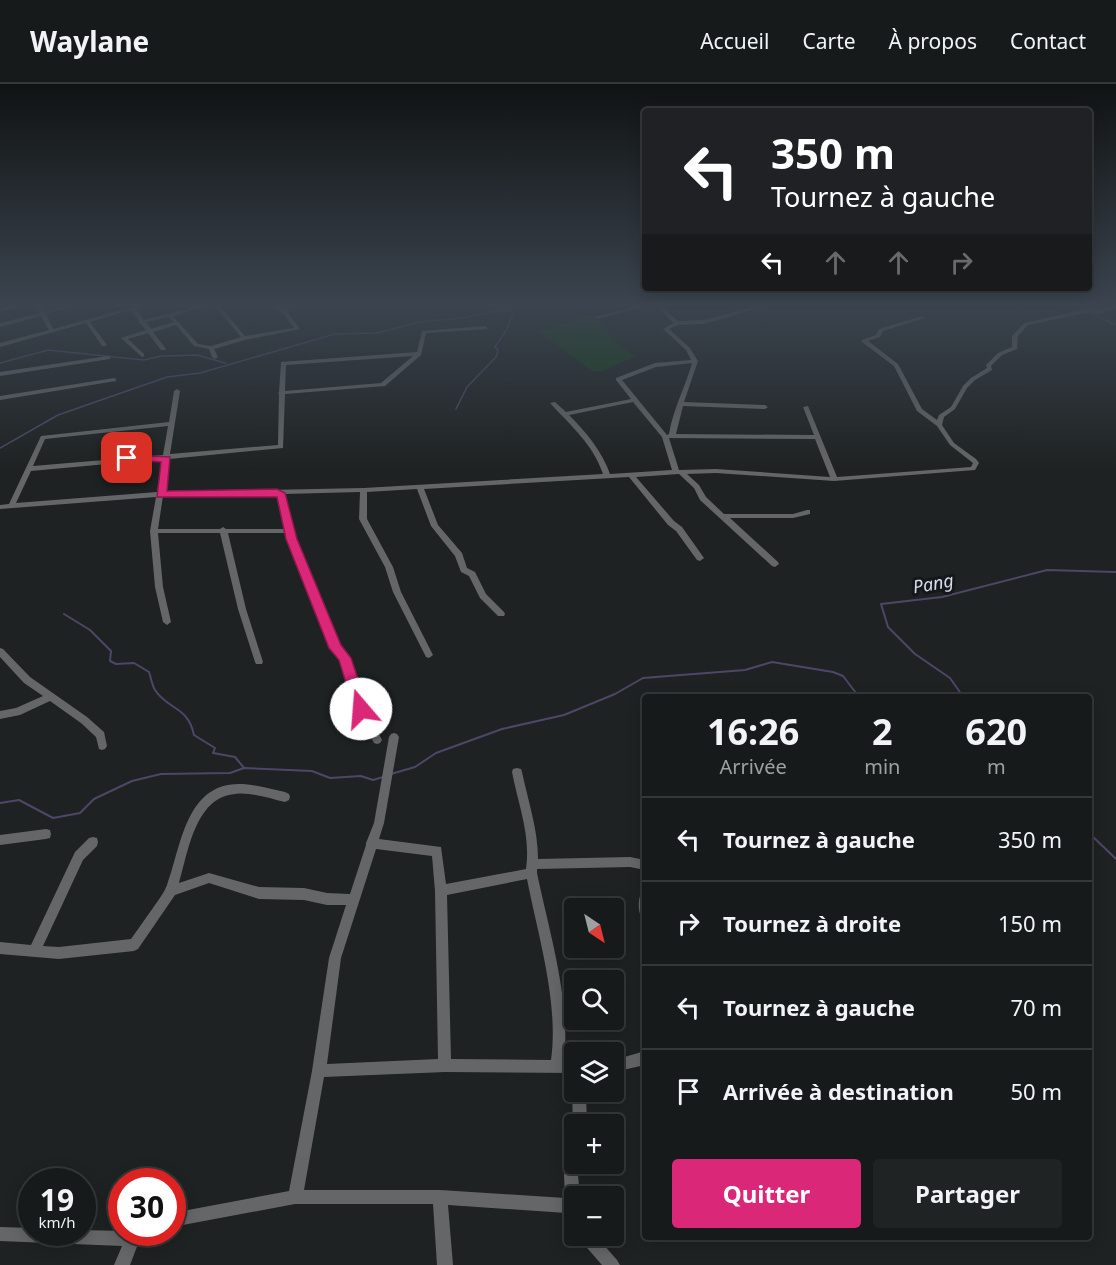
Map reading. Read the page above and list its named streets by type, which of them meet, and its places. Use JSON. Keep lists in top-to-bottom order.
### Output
{
  "water": ["Pang"],
  "north": "bottom right",
  "page": {
    "header": "Waylane",
    "nav": [
      "Accueil",
      "Carte",
      "À propos",
      "Contact"
    ],
    "turn": ["350 m", "Tournez à gauche"],
    "eta": [
      "16:26",
      "Arrivée",
      "2",
      "min",
      "620",
      "m"
    ],
    "list": [
      {
        "name": "Tournez à gauche",
        "value": "350 m"
      },
      {
        "name": "Tournez à droite",
        "value": "150 m"
      },
      {
        "name": "Tournez à gauche",
        "value": "70 m"
      },
      {
        "name": "Arrivée à destination",
        "value": "50 m"
      }
    ],
    "map_buttons": ["+", "−"],
    "buttons": ["Quitter", "Partager"],
    "speed": "19 km/h",
    "limit": "30"
  }
}
